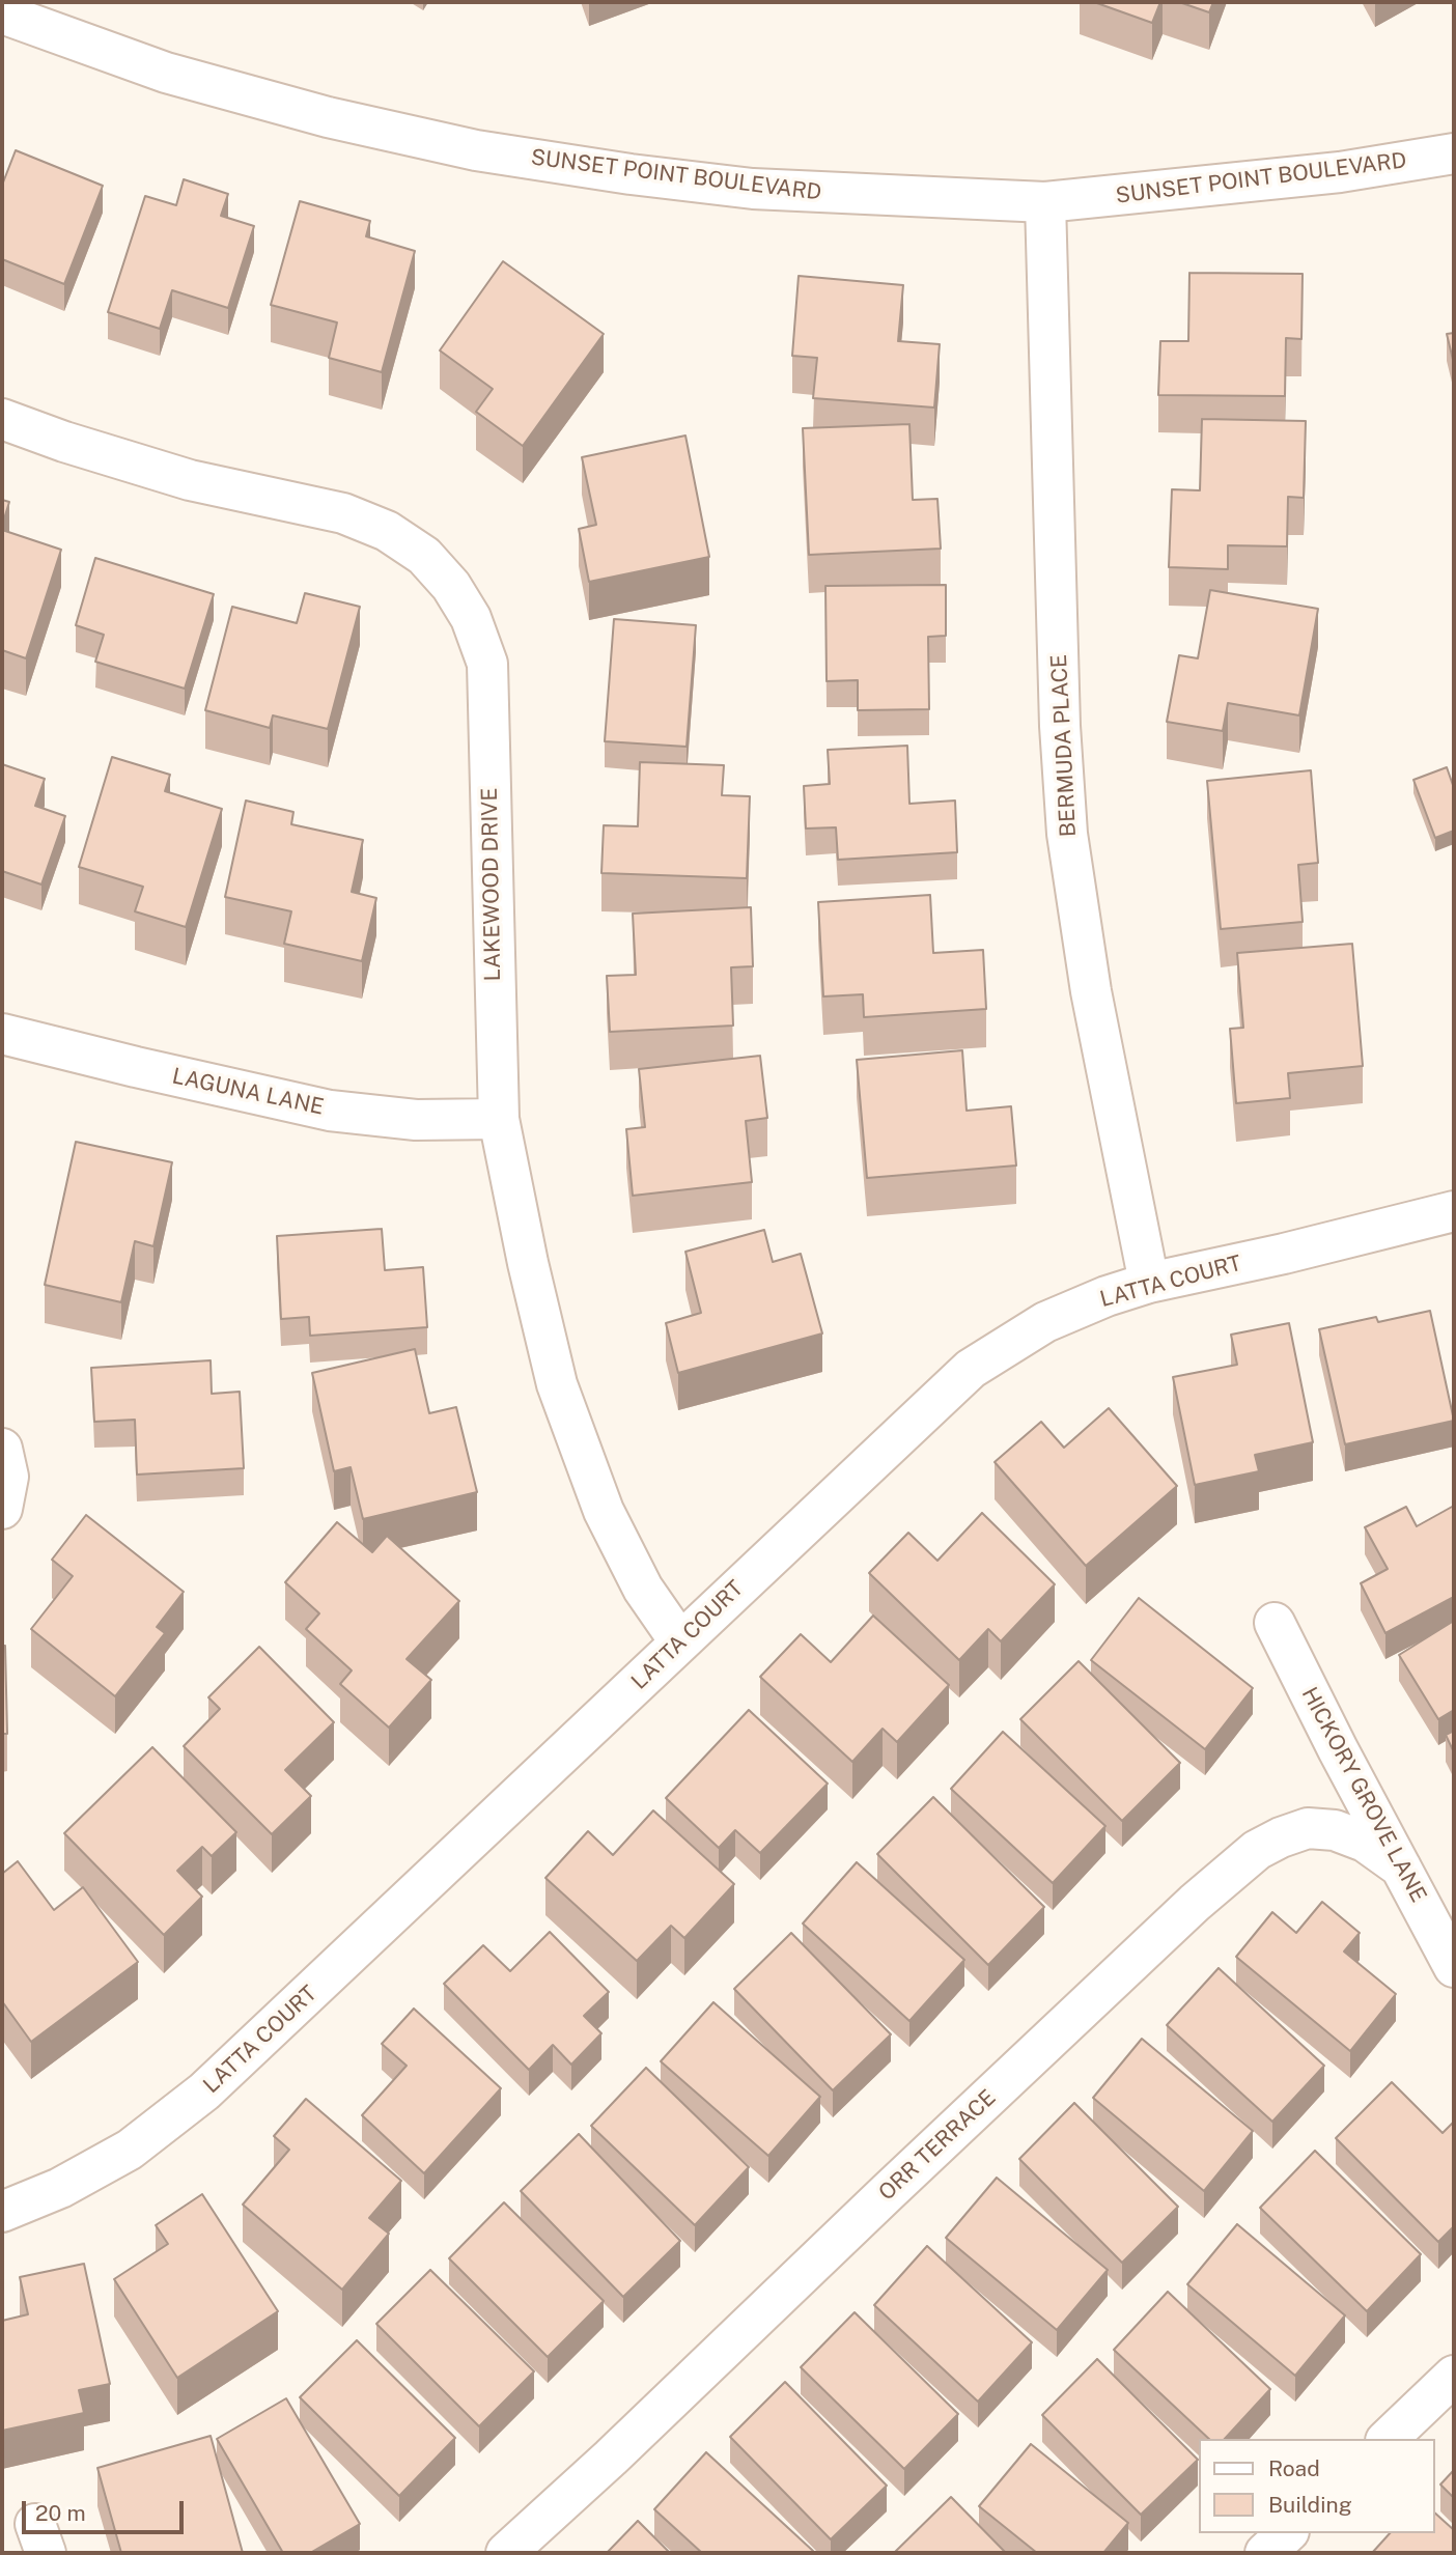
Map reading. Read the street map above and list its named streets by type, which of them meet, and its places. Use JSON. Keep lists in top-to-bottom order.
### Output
{
  "streets": {
    "street": [
      "SUNSET POINT BOULEVARD",
      "BERMUDA PLACE",
      "LAKEWOOD DRIVE",
      "LAGUNA LANE",
      "LATTA COURT",
      "HICKORY GROVE LANE",
      "ORR TERRACE"
    ]
  },
  "crossings": [
    ["SUNSET POINT BOULEVARD", "BERMUDA PLACE"],
    ["BERMUDA PLACE", "LATTA COURT"],
    ["LAKEWOOD DRIVE", "LAGUNA LANE"],
    ["LAKEWOOD DRIVE", "LATTA COURT"],
    ["HICKORY GROVE LANE", "ORR TERRACE"]
  ],
  "legend": ["Road", "Building"],
  "scale_bar": "20 m"
}
